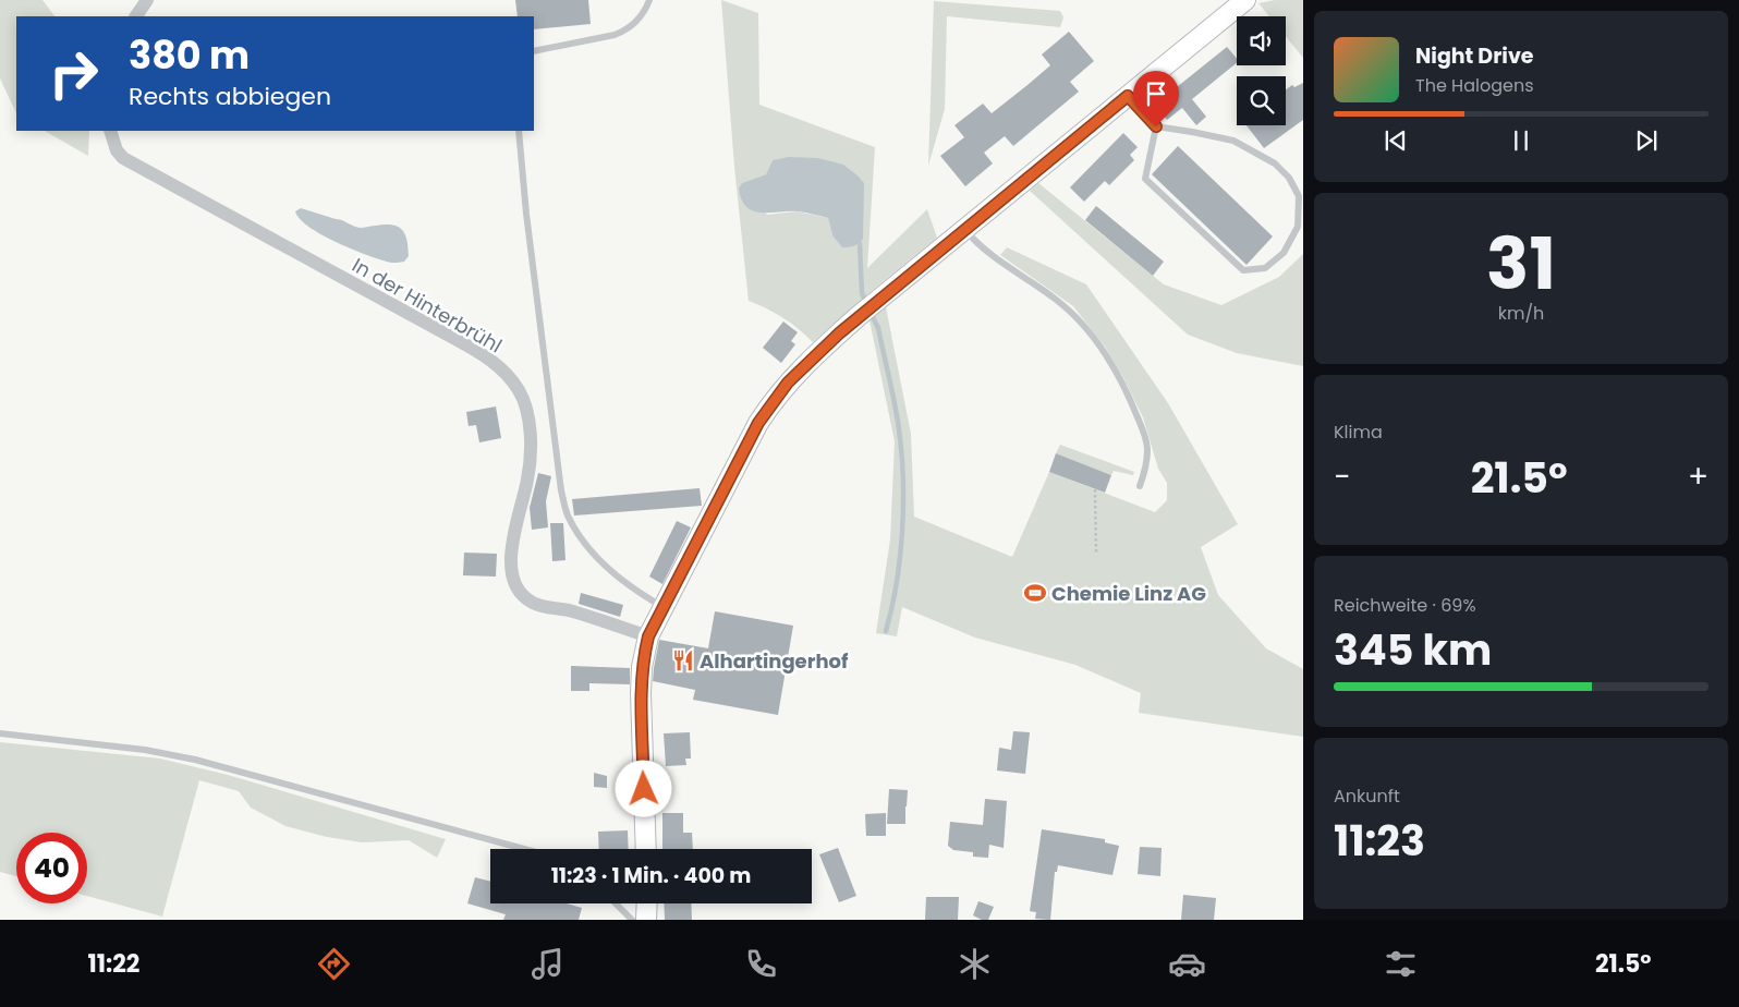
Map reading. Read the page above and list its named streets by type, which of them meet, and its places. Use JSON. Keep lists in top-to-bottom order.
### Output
{
  "streets": {
    "street": ["In der Hinterbrühl"]
  },
  "places": {
    "sports": ["Chemie Linz AG"],
    "restaurant": ["Alhartingerhof"]
  },
  "page": {
    "turn": ["380 m", "Rechts abbiegen"],
    "song": ["Night Drive", "The Halogens"],
    "tile": [
      ["31", "km/h"],
      "Klima",
      ["Reichweite · 69%", "345 km"],
      ["Ankunft", "11:23"]
    ],
    "heat": ["−", "21.5°", "+"],
    "limit": "40",
    "trip": "11:23 · 1 Min. · 400 m",
    "tabs": ["11:22", "21.5°"]
  }
}
